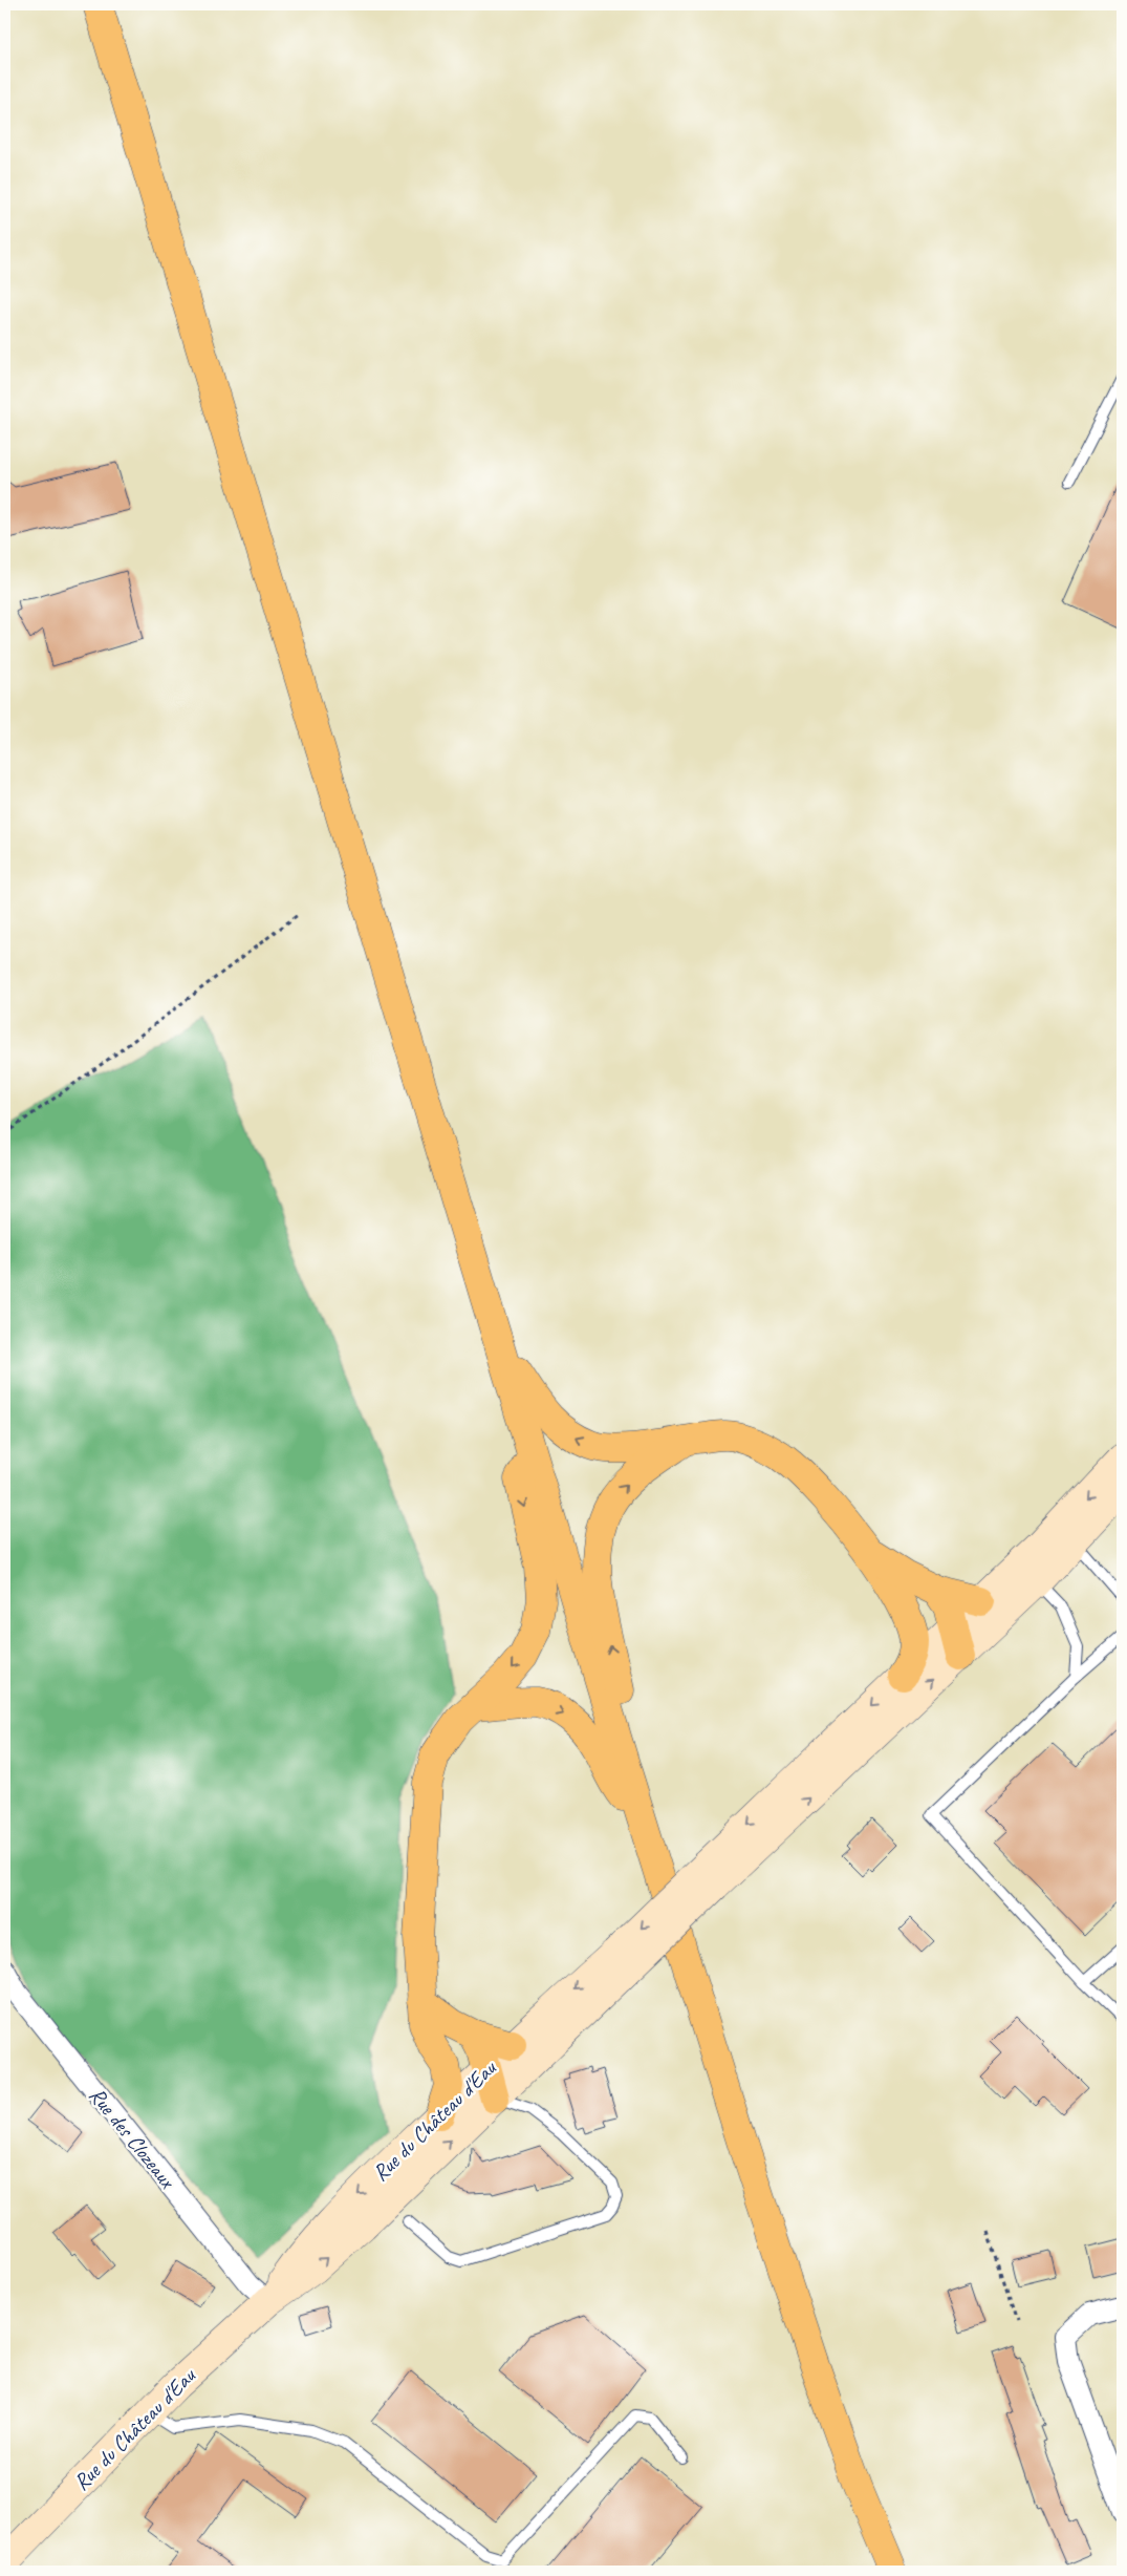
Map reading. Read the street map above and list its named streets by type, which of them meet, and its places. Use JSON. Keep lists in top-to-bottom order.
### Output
{
  "streets": {
    "main road": ["Rue du Château d'Eau"],
    "street": ["Rue des Clozeaux"]
  },
  "crossings": [
    ["Rue du Château d'Eau", "Rue des Clozeaux"]
  ]
}
